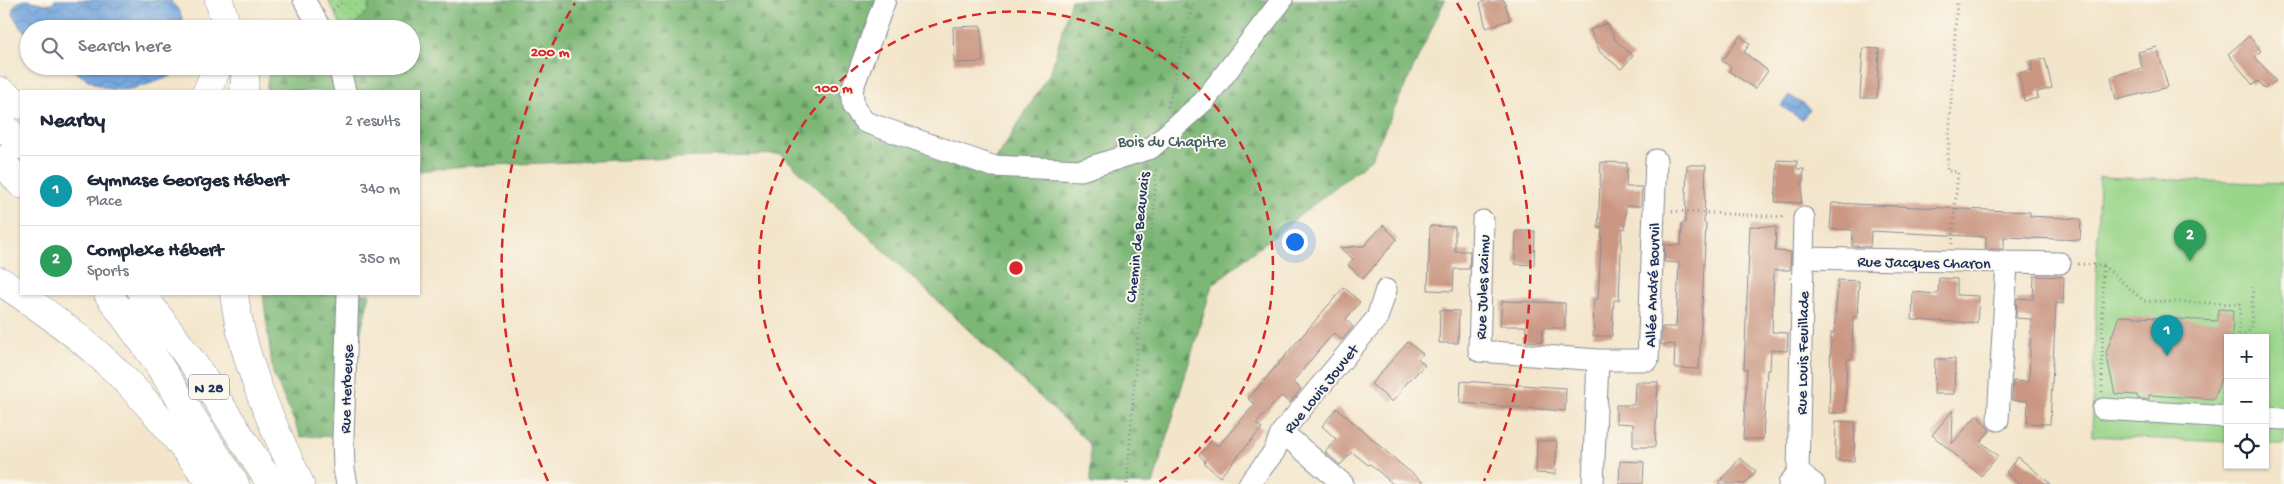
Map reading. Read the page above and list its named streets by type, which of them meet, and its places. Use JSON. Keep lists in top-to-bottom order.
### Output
{
  "streets": {
    "highway": ["N 28"],
    "street": [
      "Rue Jacques Charon",
      "Allée André Bourvil",
      "Rue Jules Raimu",
      "Rue Louis Feuillade",
      "Rue Louis Jouvet",
      "Rue Herbeuse"
    ],
    "path": ["Chemin de Beauvais"]
  },
  "crossings": [
    ["Rue Jacques Charon", "Rue Louis Feuillade"],
    ["Allée André Bourvil", "Rue Jules Raimu"]
  ],
  "parks": ["Bois du Chapitre"],
  "page": {
    "search": "Search here",
    "heading": ["Nearby", "2 results"],
    "list": [
      {
        "mark": "1",
        "name": "Gymnase Georges Hébert",
        "note": "Place",
        "value": "340 m"
      },
      {
        "mark": "2",
        "name": "Complexe Hébert",
        "note": "Sports",
        "value": "350 m"
      }
    ],
    "pins": ["2", "1"],
    "map_buttons": ["+", "−"]
  },
  "rings": ["200 m", "100 m"]
}
